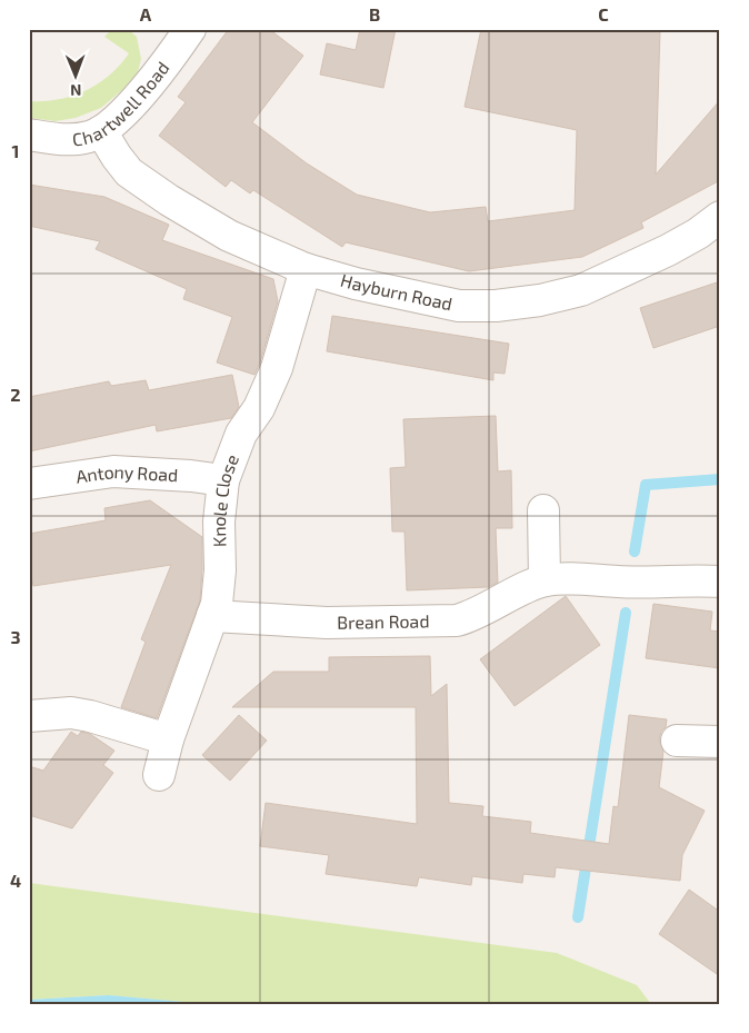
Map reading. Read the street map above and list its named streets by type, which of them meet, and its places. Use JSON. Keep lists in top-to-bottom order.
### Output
{
  "streets": {
    "street": [
      "Chartwell Road",
      "Hayburn Road",
      "Antony Road",
      "Knole Close",
      "Brean Road"
    ]
  },
  "crossings": [
    ["Chartwell Road", "Hayburn Road"],
    ["Hayburn Road", "Knole Close"],
    ["Antony Road", "Knole Close"],
    ["Knole Close", "Brean Road"]
  ],
  "north": "bottom",
  "grid": {
    "columns": ["A", "B", "C"],
    "rows": [
      "1",
      "2",
      "3",
      "4"
    ]
  }
}
